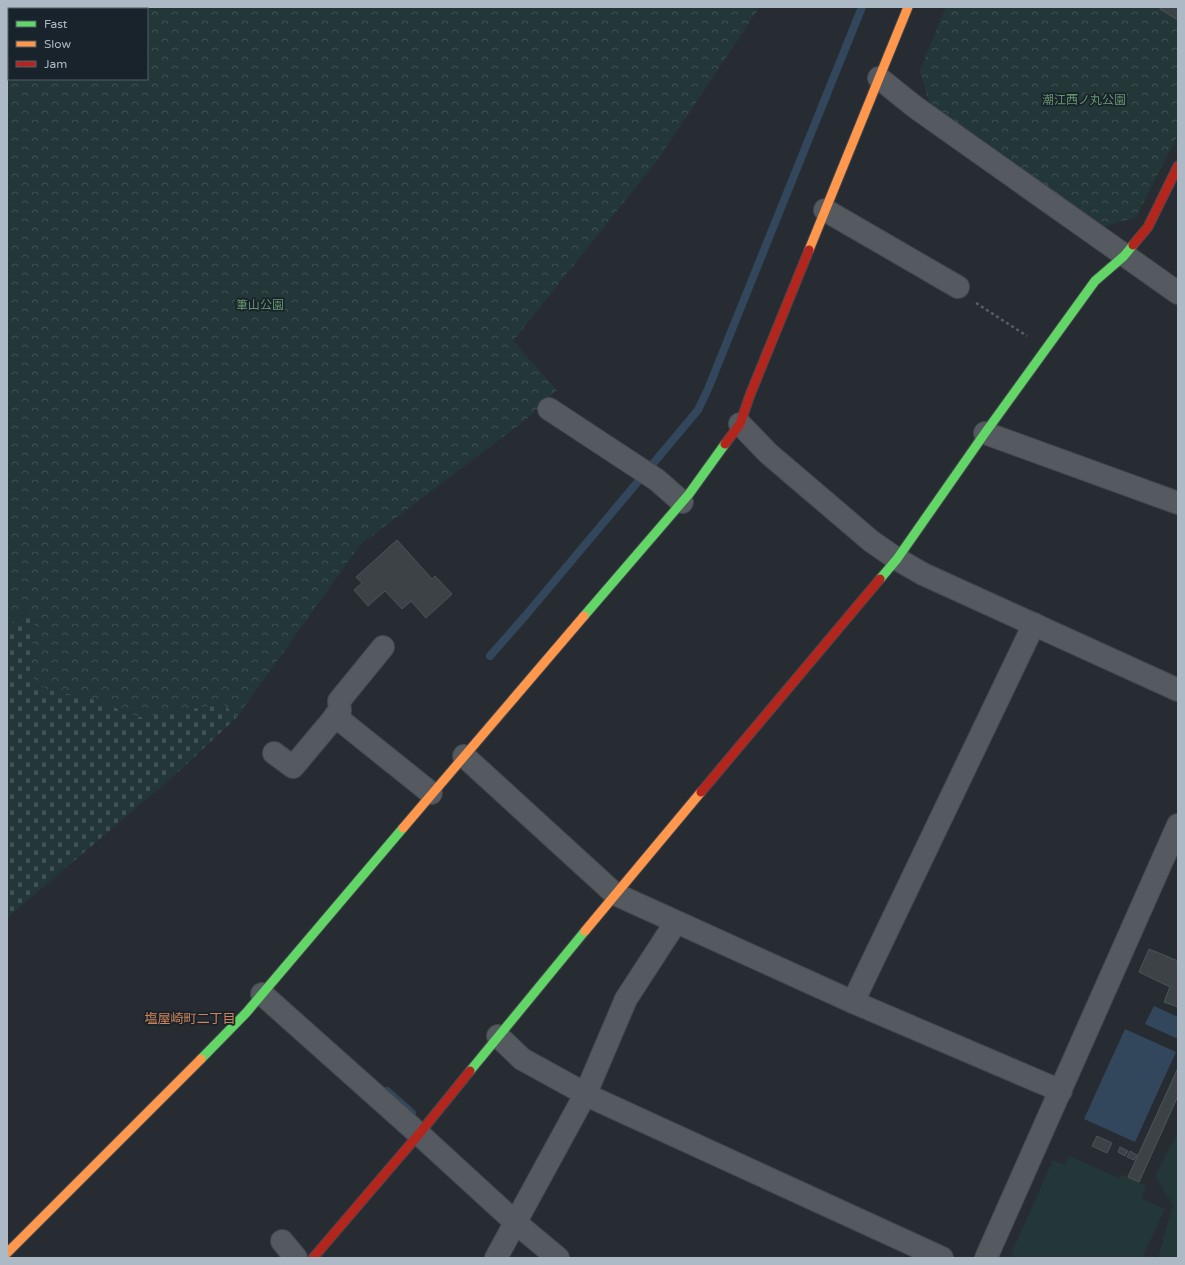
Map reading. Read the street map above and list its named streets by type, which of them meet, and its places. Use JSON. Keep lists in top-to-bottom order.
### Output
{
  "districts": ["塩屋崎町二丁目"],
  "parks": ["潮江西ノ丸公園", "筆山公園"],
  "legend": ["Fast", "Slow", "Jam"]
}
